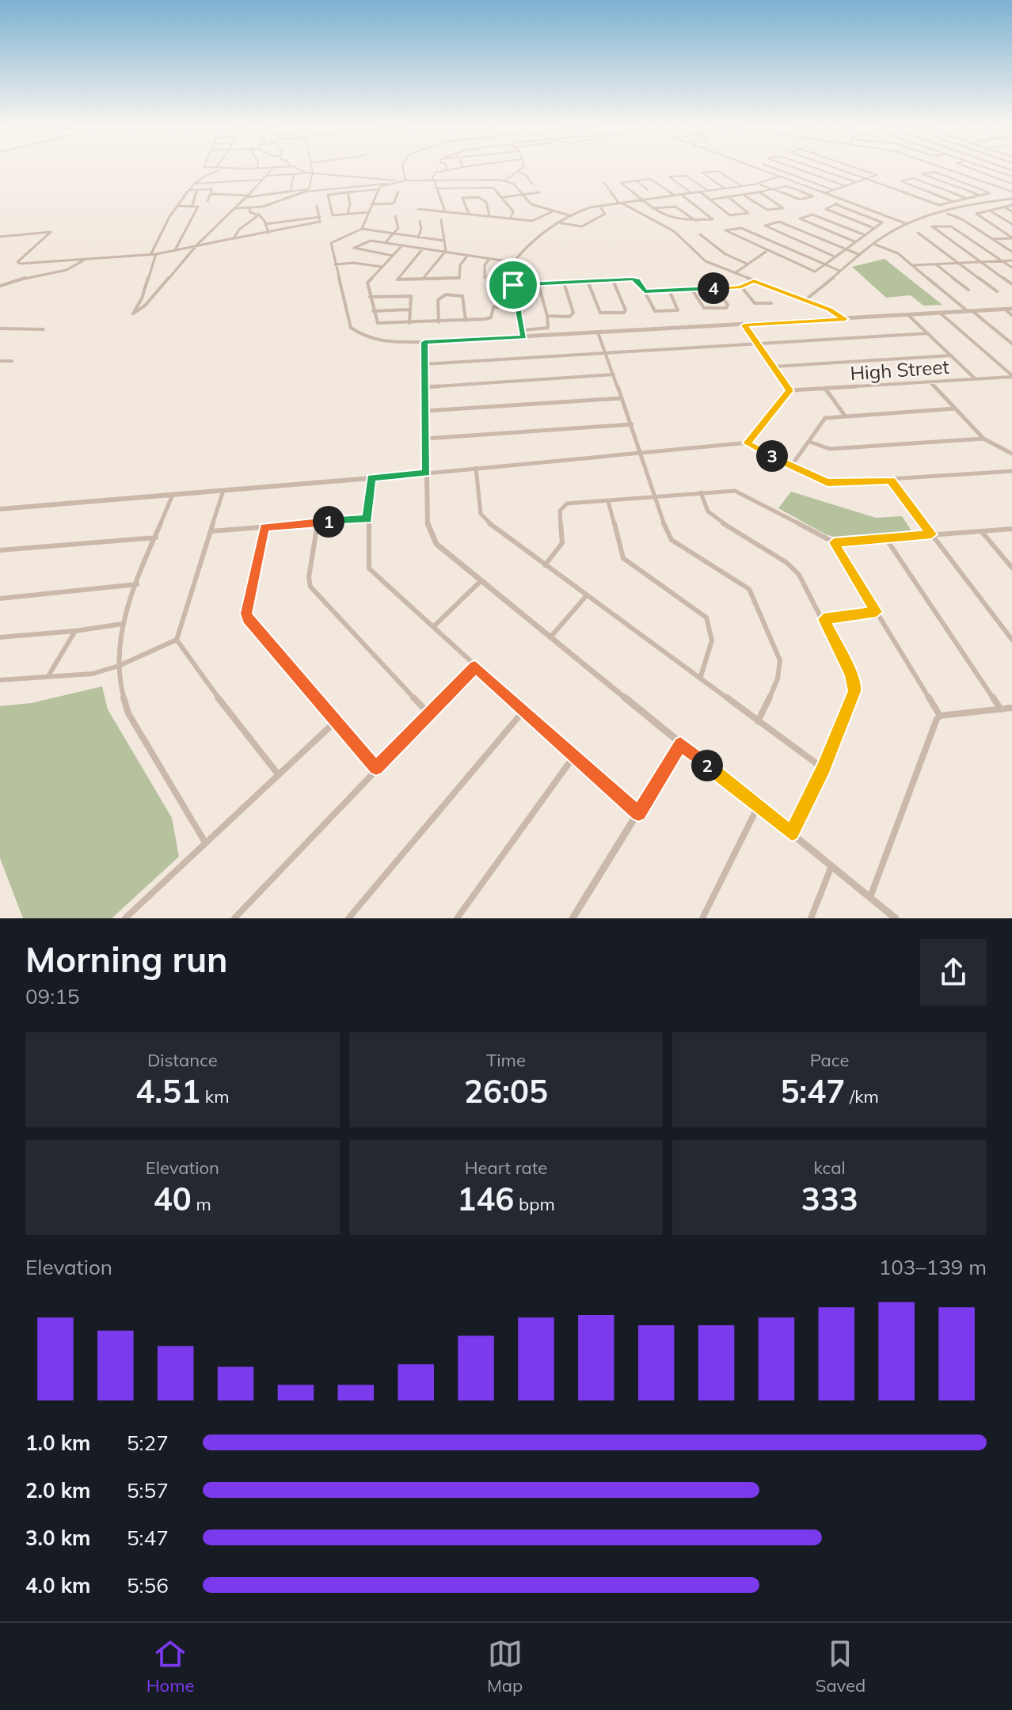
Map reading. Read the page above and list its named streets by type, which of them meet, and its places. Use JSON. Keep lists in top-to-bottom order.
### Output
{
  "streets": {
    "street": ["High Street"]
  },
  "page": {
    "pins": [
      "4",
      "3",
      "1",
      "2"
    ],
    "heading": ["Morning run", "09:15"],
    "stats": [
      ["Distance", "4.51 km"],
      ["Time", "26:05"],
      ["Pace", "5:47 /km"],
      ["Elevation", "40 m"],
      ["Heart rate", "146 bpm"],
      ["kcal", "333"]
    ],
    "chart": ["Elevation", "103–139 m"],
    "list": [
      {
        "name": "1.0 km",
        "note": "5:27"
      },
      {
        "name": "2.0 km",
        "note": "5:57"
      },
      {
        "name": "3.0 km",
        "note": "5:47"
      },
      {
        "name": "4.0 km",
        "note": "5:56"
      }
    ],
    "tabs": ["Home", "Map", "Saved"]
  }
}
